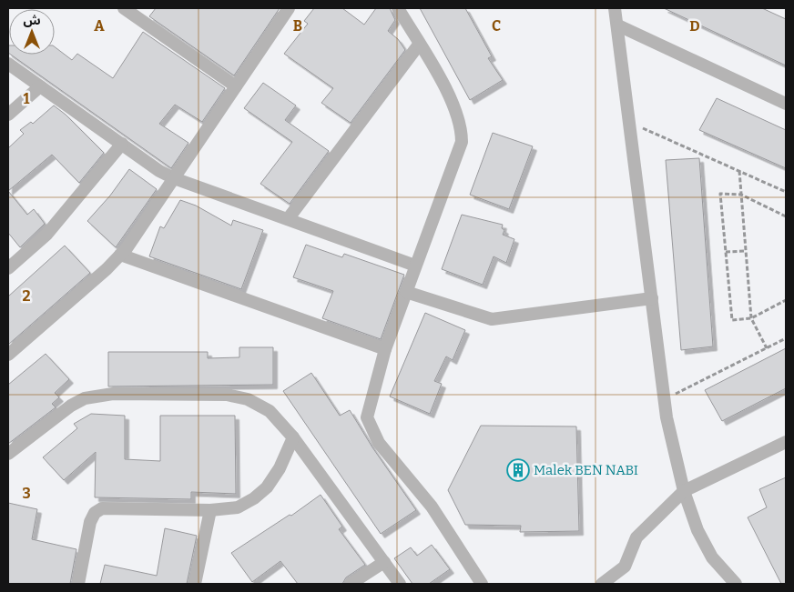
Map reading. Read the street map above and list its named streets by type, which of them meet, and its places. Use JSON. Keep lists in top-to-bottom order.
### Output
{
  "places": {
    "building": ["Malek BEN NABI"]
  },
  "north": "top",
  "grid": {
    "columns": [
      "A",
      "B",
      "C",
      "D"
    ],
    "rows": ["1", "2", "3"]
  }
}
